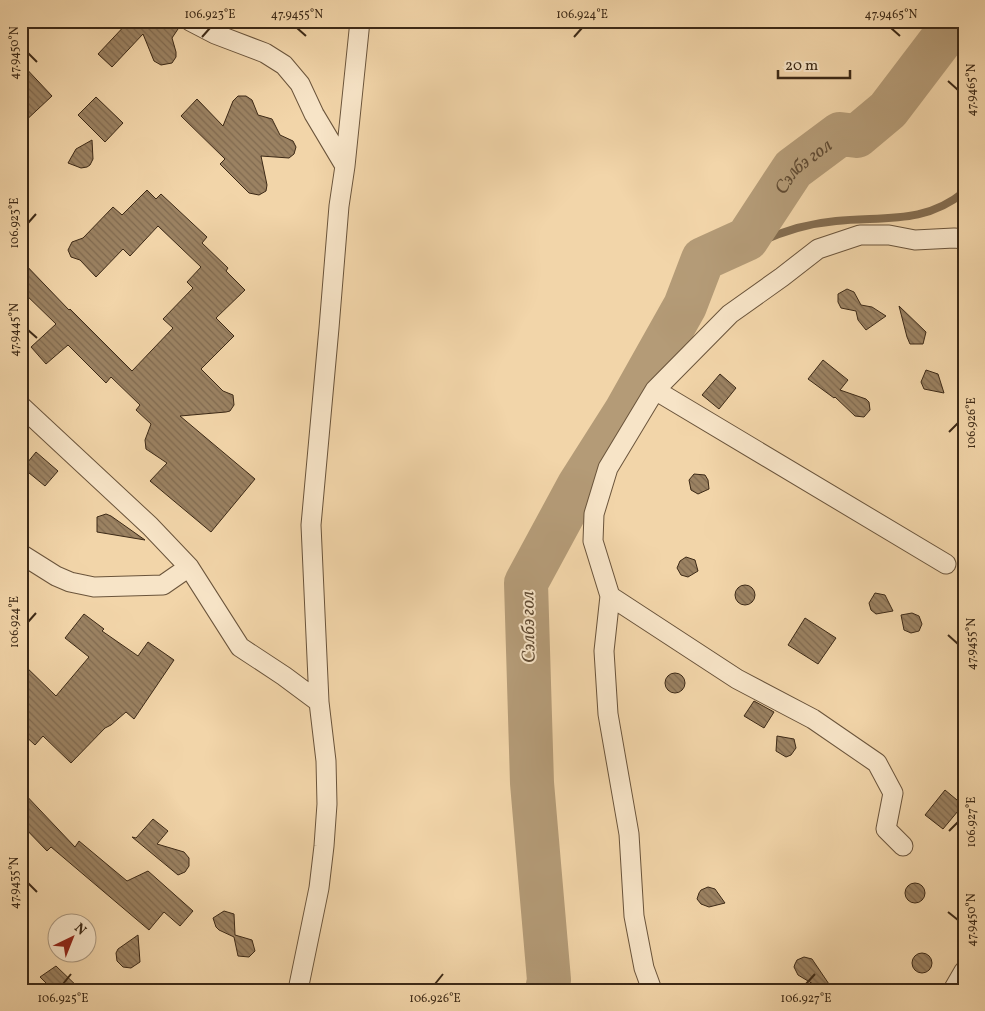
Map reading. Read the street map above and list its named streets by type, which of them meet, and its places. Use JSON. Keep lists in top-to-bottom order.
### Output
{
  "water": ["Сэлбэ гол"],
  "scale_bar": "20 m",
  "north": "top right",
  "coordinates": [
    "106.923°E",
    "47.9455°N",
    "106.924°E",
    "47.9465°N",
    "47.9450°N",
    "47.9445°N",
    "106.926°E",
    "106.927°E",
    "47.9435°N",
    "106.925°E"
  ]
}
